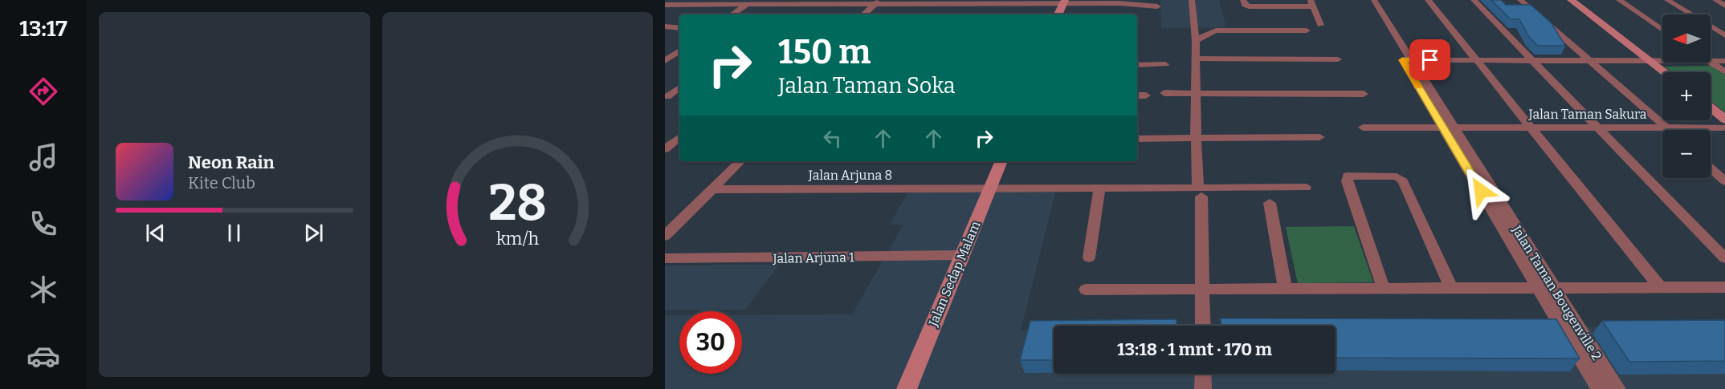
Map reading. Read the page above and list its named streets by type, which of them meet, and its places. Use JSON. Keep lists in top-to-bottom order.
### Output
{
  "streets": {
    "street": [
      "Jalan Taman Sakura",
      "Jalan Arjuna 8",
      "Jalan Arjuna 1",
      "Jalan Sedap Malam",
      "Jalan Taman Bougenville 2"
    ]
  },
  "crossings": [
    ["Jalan Taman Sakura", "Jalan Taman Bougenville 2"],
    ["Jalan Arjuna 8", "Jalan Sedap Malam"],
    ["Jalan Arjuna 1", "Jalan Sedap Malam"]
  ],
  "north": "left",
  "page": {
    "tabs": "13:17",
    "map_buttons": ["+", "−"],
    "turn": ["150 m", "Jalan Taman Soka"],
    "song": ["Neon Rain", "Kite Club"],
    "limit": "30",
    "trip": "13:18 · 1 mnt · 170 m",
    "gauge": ["28", "km/h"]
  }
}
